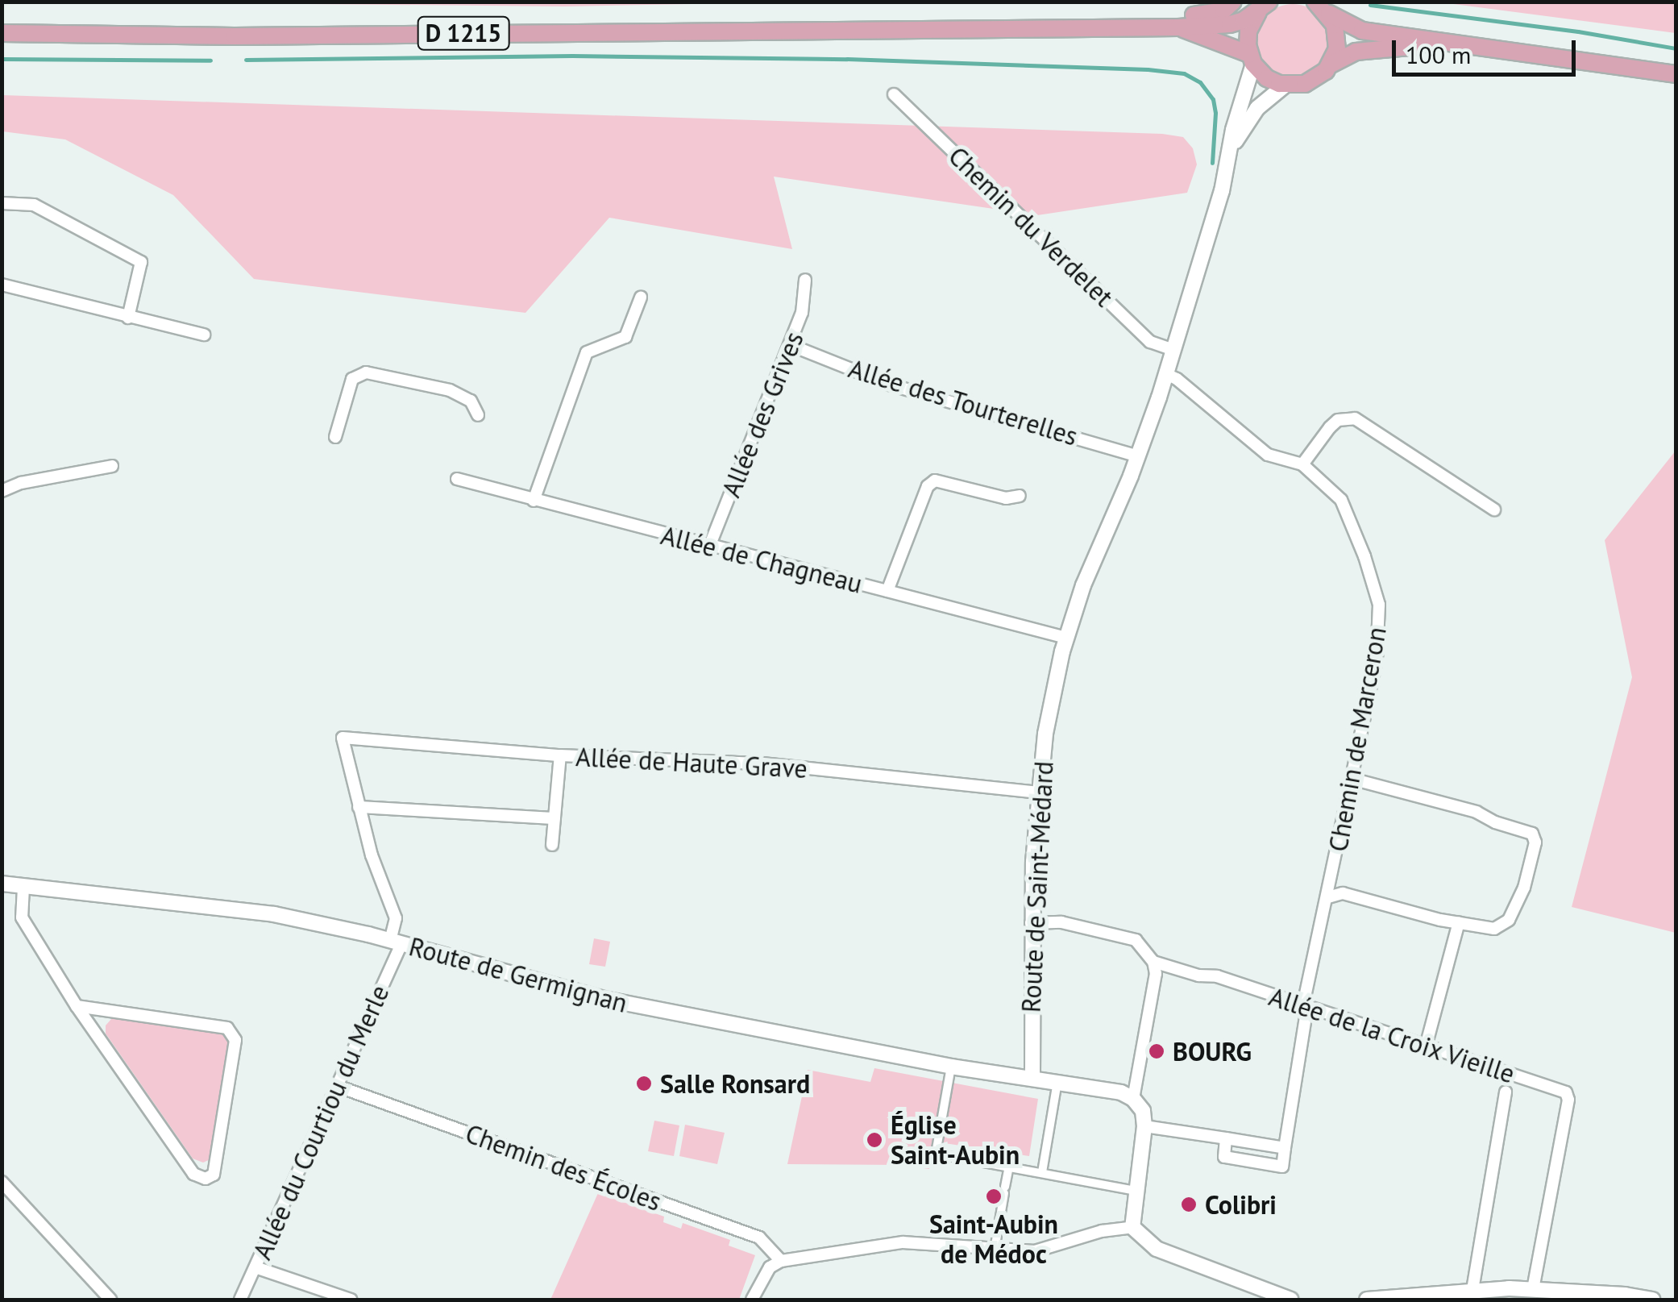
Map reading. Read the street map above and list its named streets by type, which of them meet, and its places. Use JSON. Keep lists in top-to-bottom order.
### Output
{
  "streets": {
    "main road": ["D 1215"],
    "street": [
      "Chemin du Verdelet",
      "Allée des Tourterelles",
      "Allée des Grives",
      "Allée de Chagneau",
      "Chemin de Marceron",
      "Allée de Haute Grave",
      "Route de Saint-Médard",
      "Route de Germignan",
      "Allée de la Croix Vieille",
      "Allée du Courtiou du Merle",
      "Chemin des Écoles"
    ]
  },
  "crossings": [
    ["D 1215", "Route de Saint-Médard"],
    ["Chemin du Verdelet", "Route de Saint-Médard"],
    ["Allée des Tourterelles", "Allée des Grives"],
    ["Allée des Tourterelles", "Route de Saint-Médard"],
    ["Allée des Grives", "Allée de Chagneau"],
    ["Allée de Chagneau", "Route de Saint-Médard"],
    ["Chemin de Marceron", "Route de Saint-Médard"],
    ["Chemin de Marceron", "Allée de la Croix Vieille"],
    ["Allée de Haute Grave", "Route de Saint-Médard"],
    ["Route de Saint-Médard", "Route de Germignan"],
    ["Route de Saint-Médard", "Allée de la Croix Vieille"],
    ["Route de Germignan", "Allée du Courtiou du Merle"],
    ["Allée du Courtiou du Merle", "Chemin des Écoles"]
  ],
  "places": [
    "BOURG",
    "Salle Ronsard",
    "Église Saint-Aubin",
    "Saint-Aubin de Médoc",
    "Colibri"
  ],
  "scale_bar": "100 m"
}
